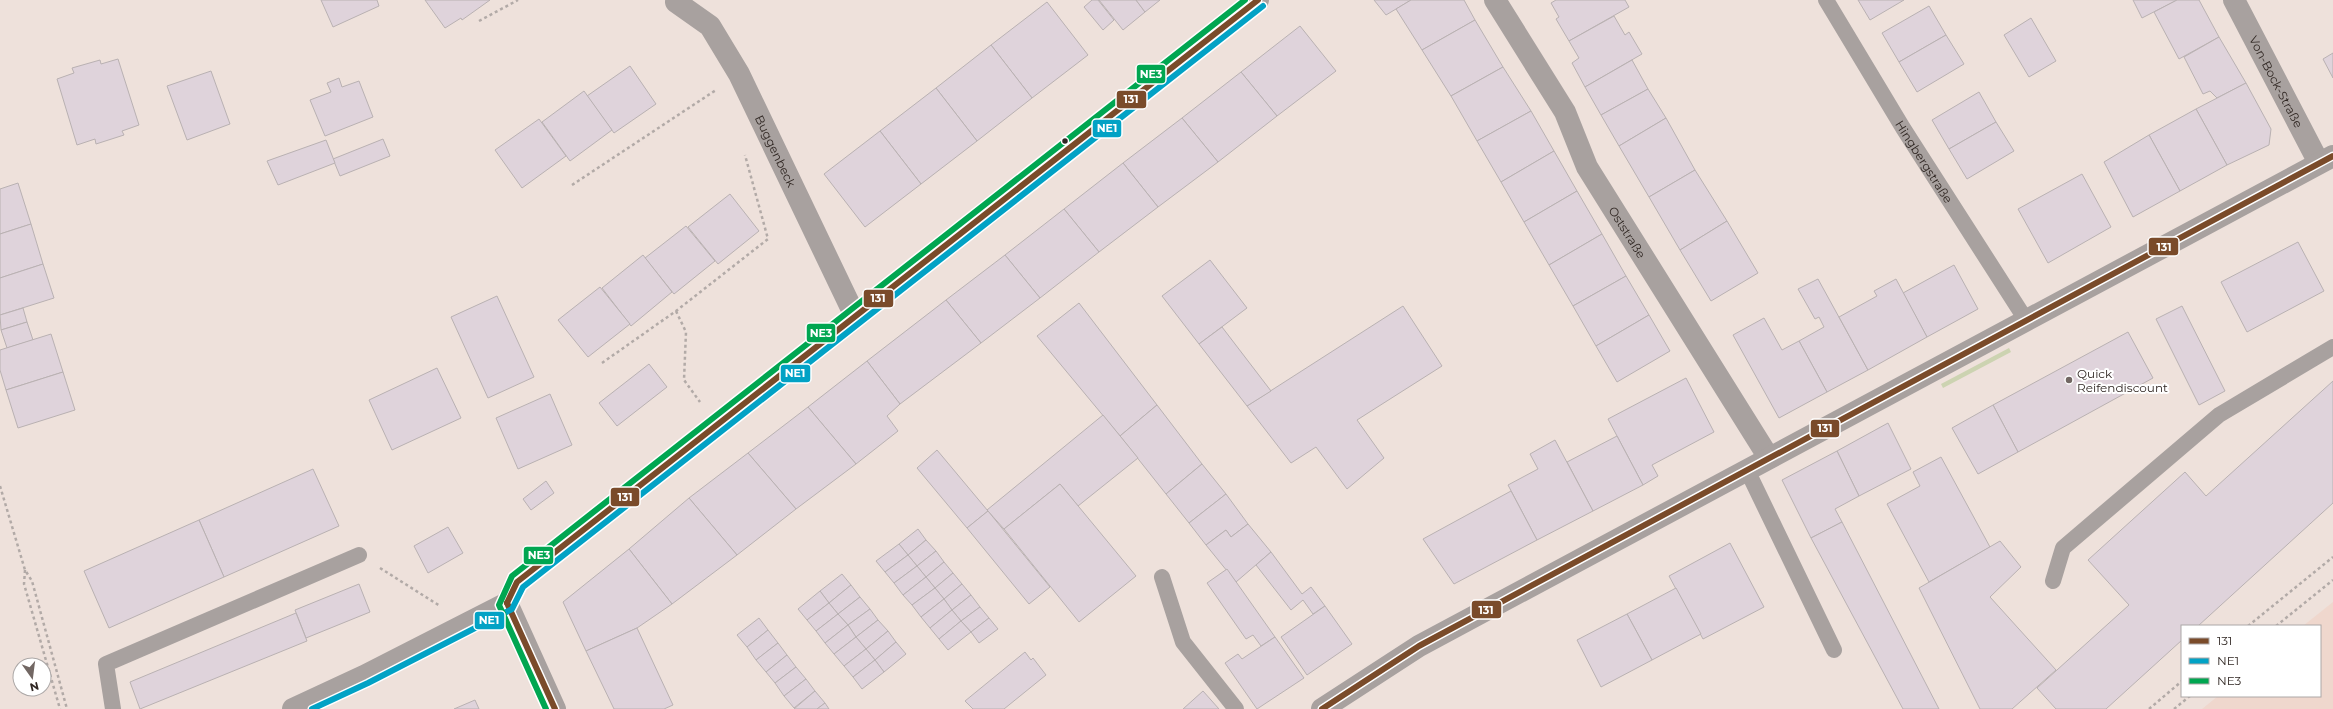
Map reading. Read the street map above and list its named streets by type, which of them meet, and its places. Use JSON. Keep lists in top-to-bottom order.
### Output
{
  "streets": {
    "street": ["Von-Bock-Straße", "Buggenbeck", "Oststraße"],
    "lane": ["Hingbergstraße"]
  },
  "places": ["Quick Reifendiscount"],
  "lines": ["transit line 131", "transit line NE3", "transit line NE1"],
  "legend": ["131", "NE1", "NE3"],
  "north": "bottom"
}
